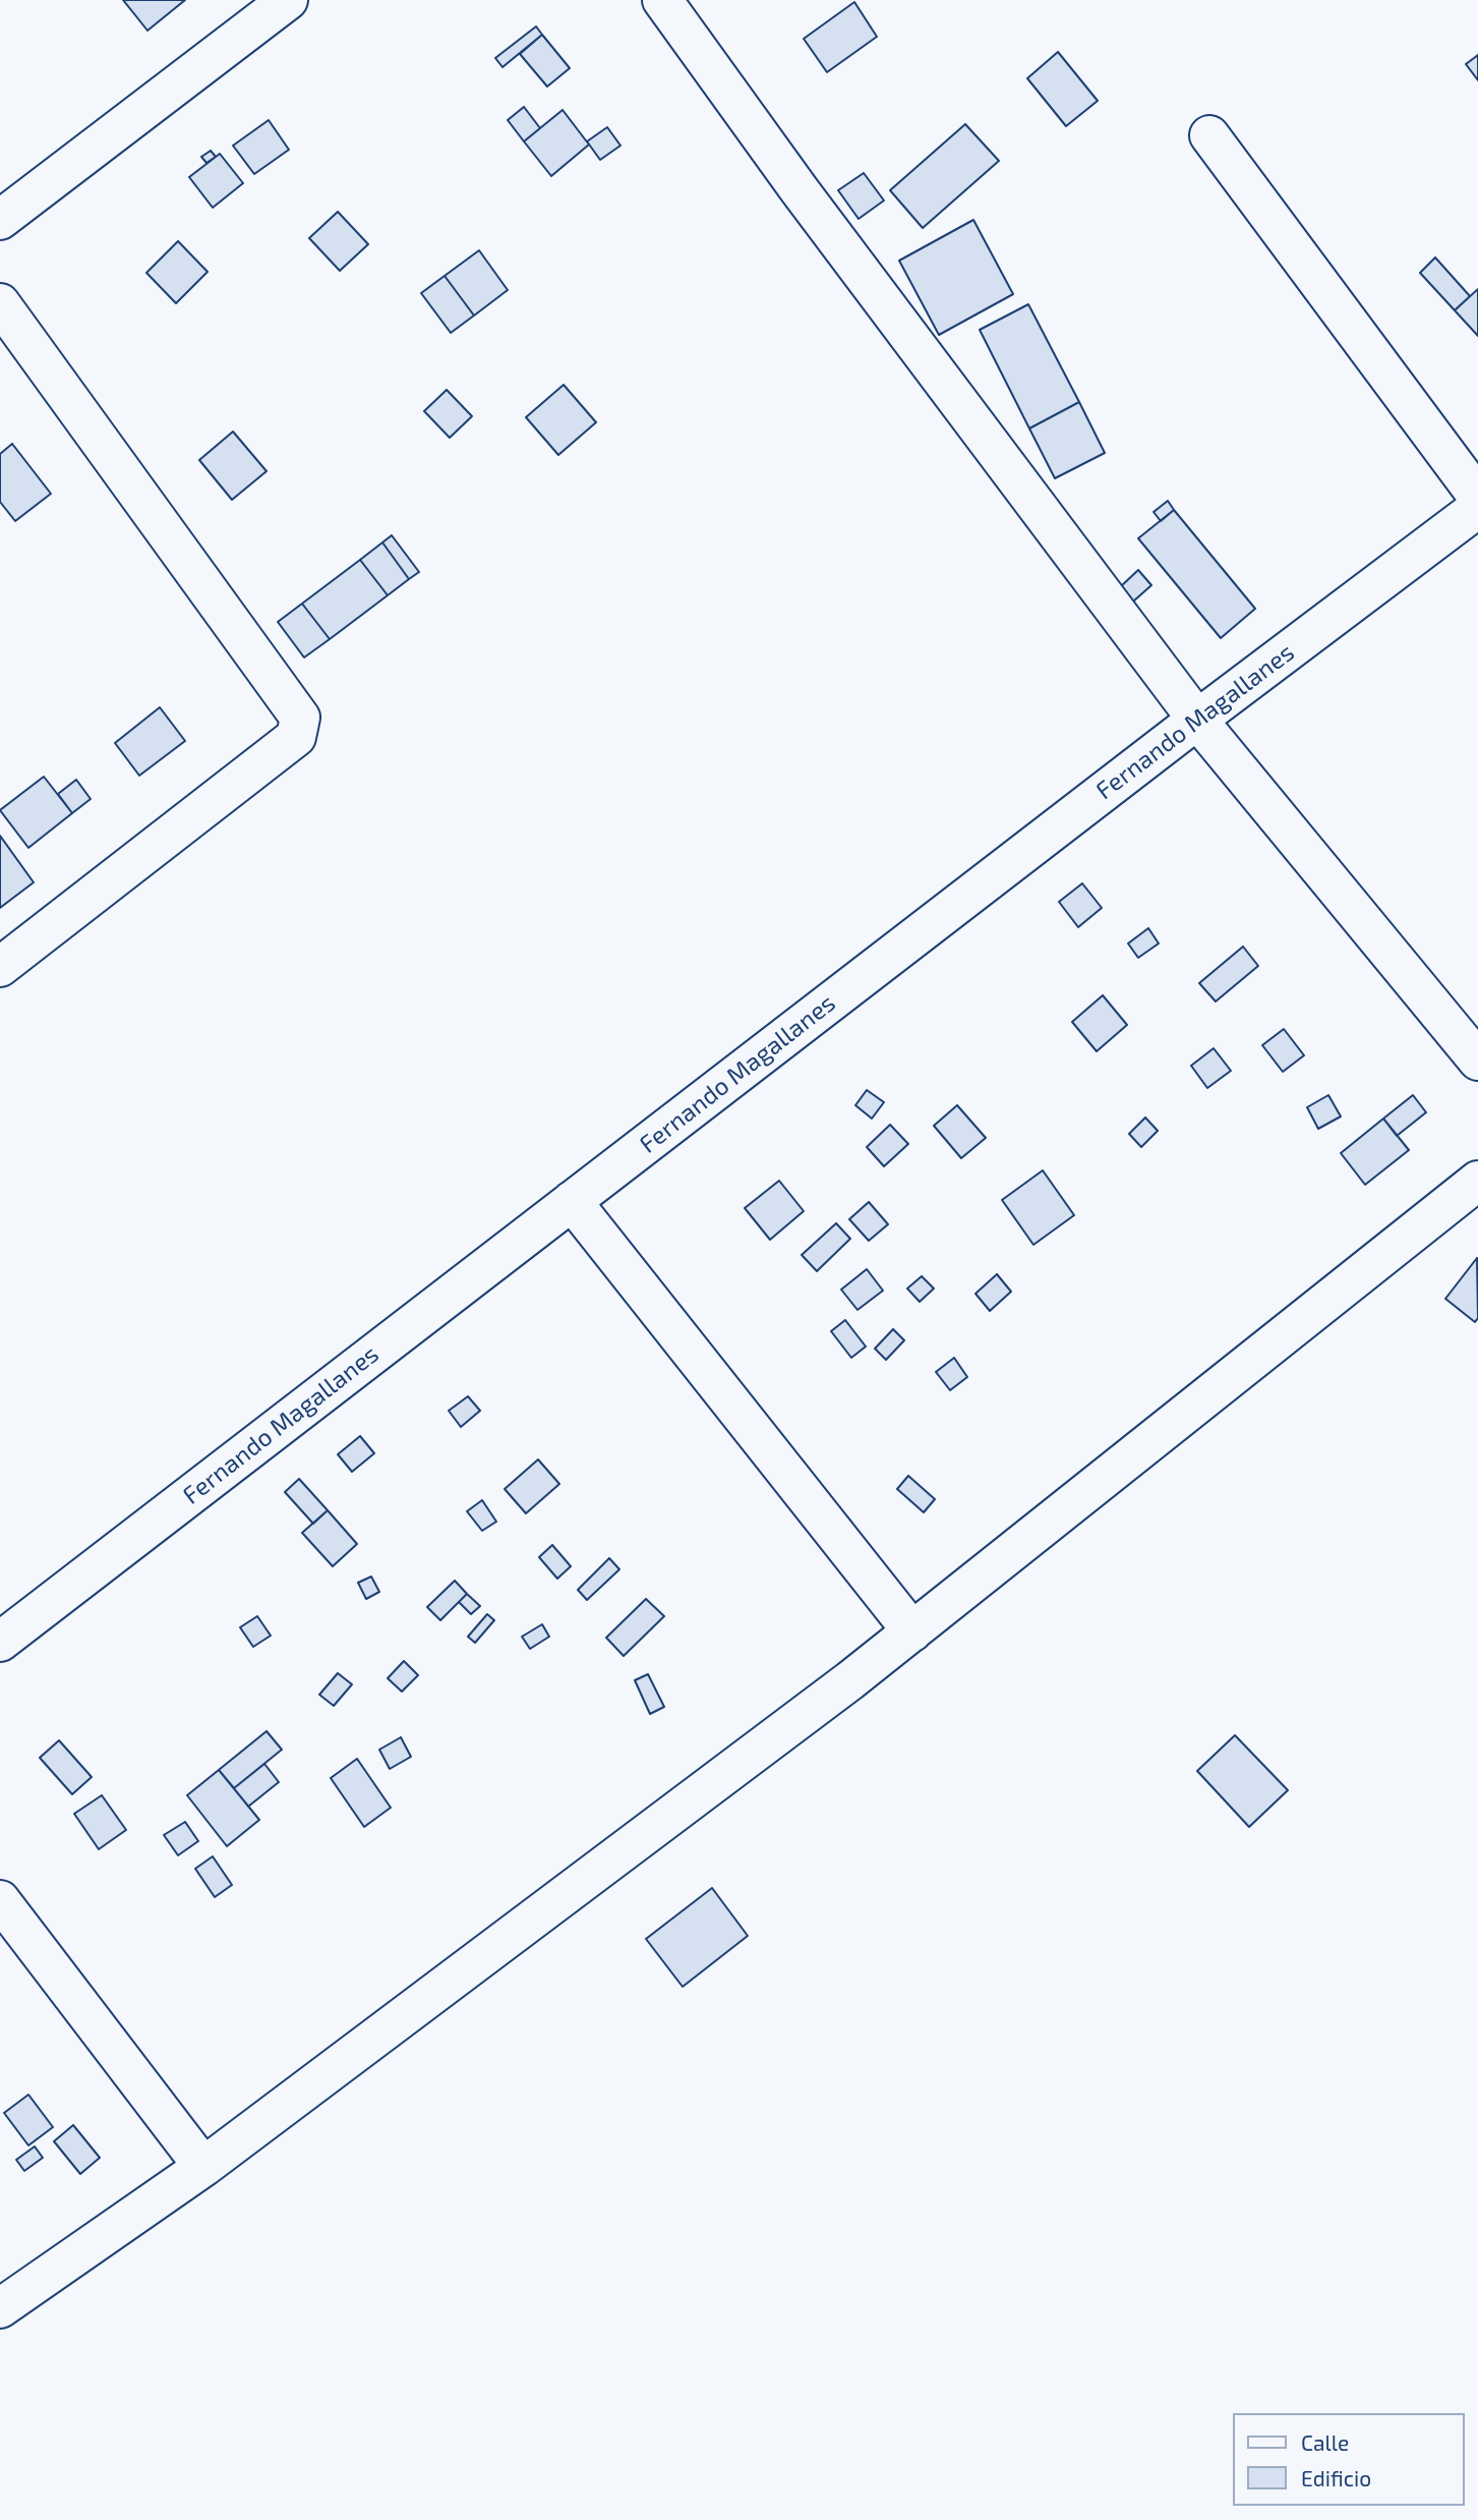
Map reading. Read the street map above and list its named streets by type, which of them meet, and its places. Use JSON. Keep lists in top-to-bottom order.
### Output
{
  "streets": {
    "street": ["Fernando Magallanes"]
  },
  "legend": ["Calle", "Edificio"]
}
